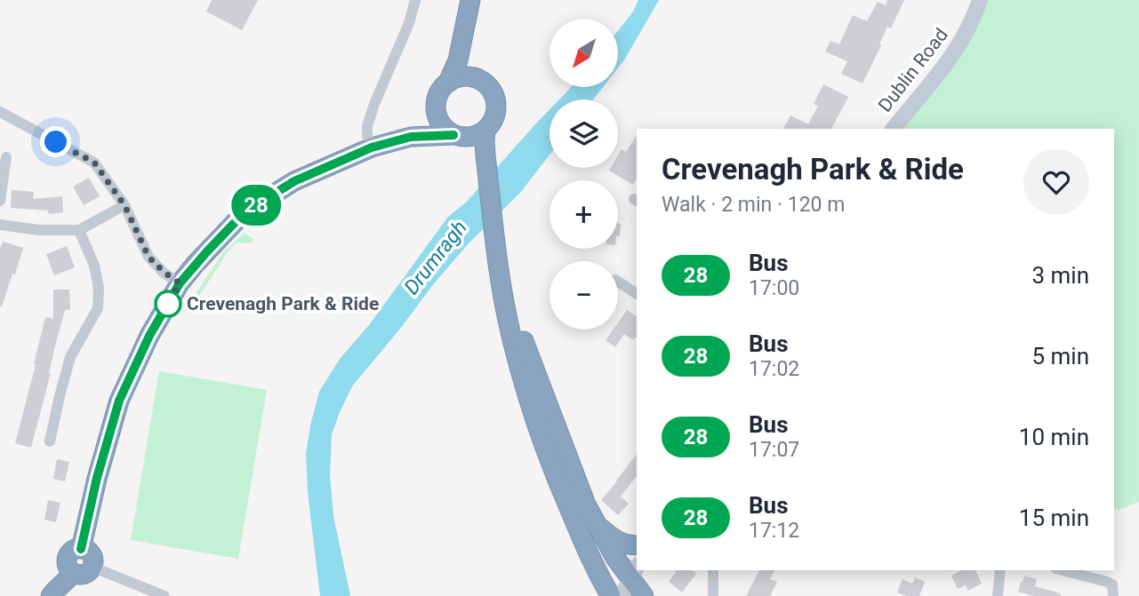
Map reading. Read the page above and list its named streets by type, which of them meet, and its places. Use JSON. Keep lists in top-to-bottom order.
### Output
{
  "streets": {
    "street": ["Dublin Road"]
  },
  "water": ["Drumragh"],
  "places": ["Crevenagh Park & Ride"],
  "lines": ["bus line 28"],
  "north": "bottom left",
  "page": {
    "on_map": "28",
    "map_buttons": ["+", "−"],
    "heading": ["Crevenagh Park & Ride", "Walk · 2 min · 120 m"],
    "list": [
      {
        "mark": "28",
        "name": "Bus",
        "note": "17:00",
        "value": "3 min"
      },
      {
        "mark": "28",
        "name": "Bus",
        "note": "17:02",
        "value": "5 min"
      },
      {
        "mark": "28",
        "name": "Bus",
        "note": "17:07",
        "value": "10 min"
      },
      {
        "mark": "28",
        "name": "Bus",
        "note": "17:12",
        "value": "15 min"
      }
    ]
  }
}
